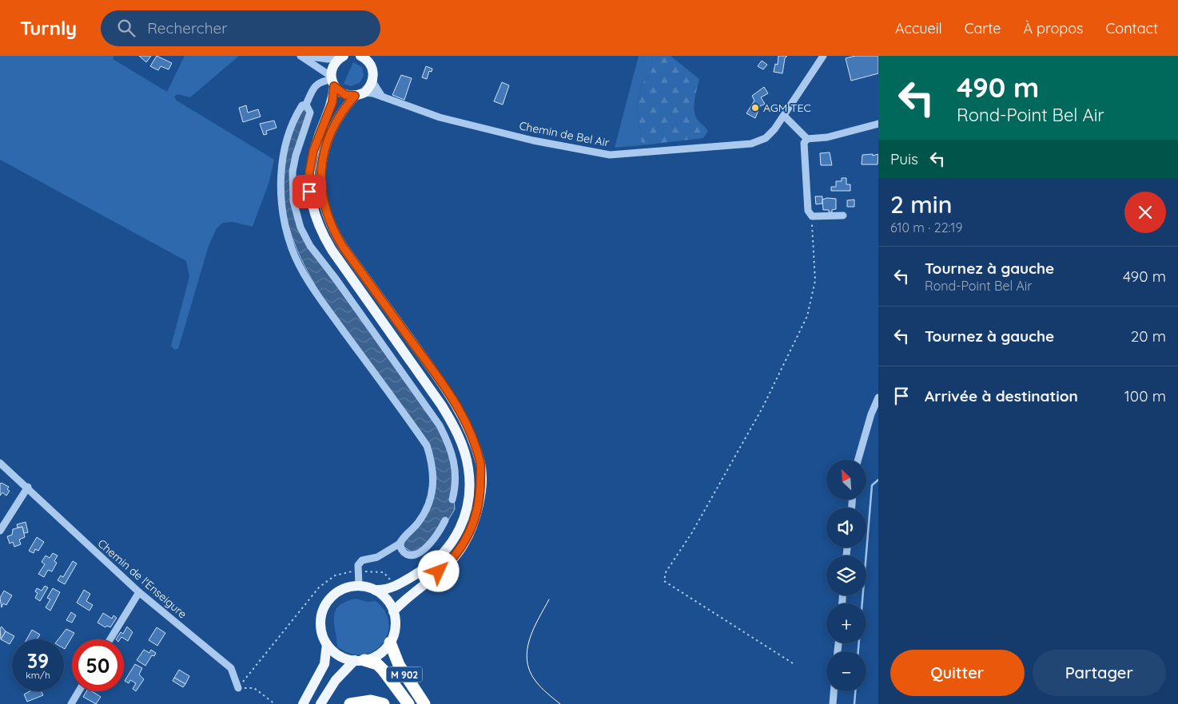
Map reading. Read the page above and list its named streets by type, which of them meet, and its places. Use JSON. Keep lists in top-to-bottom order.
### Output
{
  "streets": {
    "highway": ["M 902"],
    "street": ["Chemin de Bel Air", "Chemin de l'Enseigure"]
  },
  "places": ["AGM TEC"],
  "north": "top left",
  "page": {
    "header": "Turnly",
    "search": "Rechercher",
    "nav": [
      "Accueil",
      "Carte",
      "À propos",
      "Contact"
    ],
    "turn": ["490 m", "Rond-Point Bel Air"],
    "then": "Puis",
    "heading": ["2 min", "610 m · 22:19"],
    "list": [
      {
        "name": "Tournez à gauche",
        "note": "Rond-Point Bel Air",
        "value": "490 m"
      },
      {
        "name": "Tournez à gauche",
        "value": "20 m"
      },
      {
        "name": "Arrivée à destination",
        "value": "100 m"
      }
    ],
    "map_buttons": ["+", "−"],
    "speed": "39 km/h",
    "limit": "50",
    "buttons": ["Quitter", "Partager"]
  }
}
